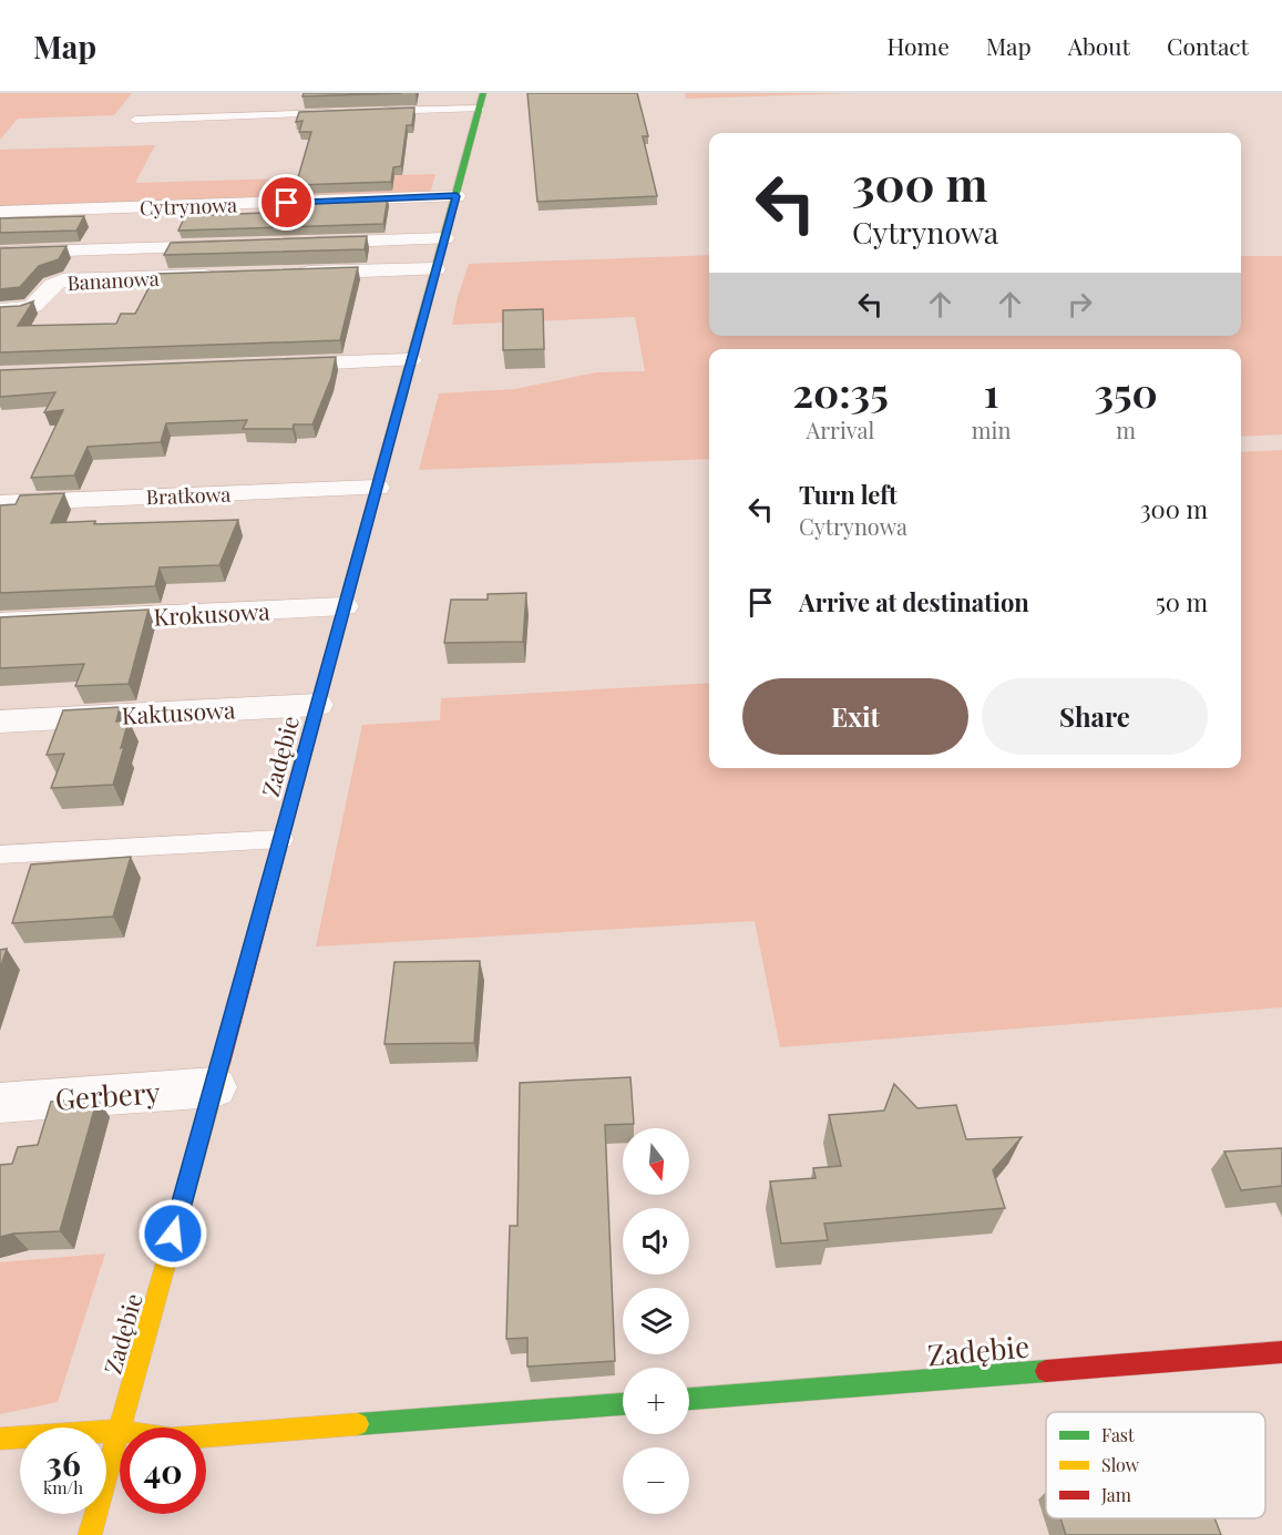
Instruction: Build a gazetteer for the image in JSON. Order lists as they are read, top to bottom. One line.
{"streets":{"street":["Cytrynowa","Bananowa","Bratkowa","Krokusowa","Kaktusowa","Zadębie","Gerbery"]},"crossings":[["Cytrynowa","Zadębie"],["Bratkowa","Zadębie"],["Krokusowa","Zadębie"],["Kaktusowa","Zadębie"],["Zadębie","Gerbery"]],"legend":["Fast","Slow","Jam"],"north":"bottom","page":{"header":"Map","nav":["Home","Map","About","Contact"],"turn":["300 m","Cytrynowa"],"eta":["20:35","Arrival","1","min","350","m"],"list":[{"name":"Turn left","note":"Cytrynowa","value":"300 m"},{"name":"Arrive at destination","value":"50 m"}],"buttons":["Exit","Share"],"map_buttons":["+","−"],"speed":"36 km/h","limit":"40"}}
